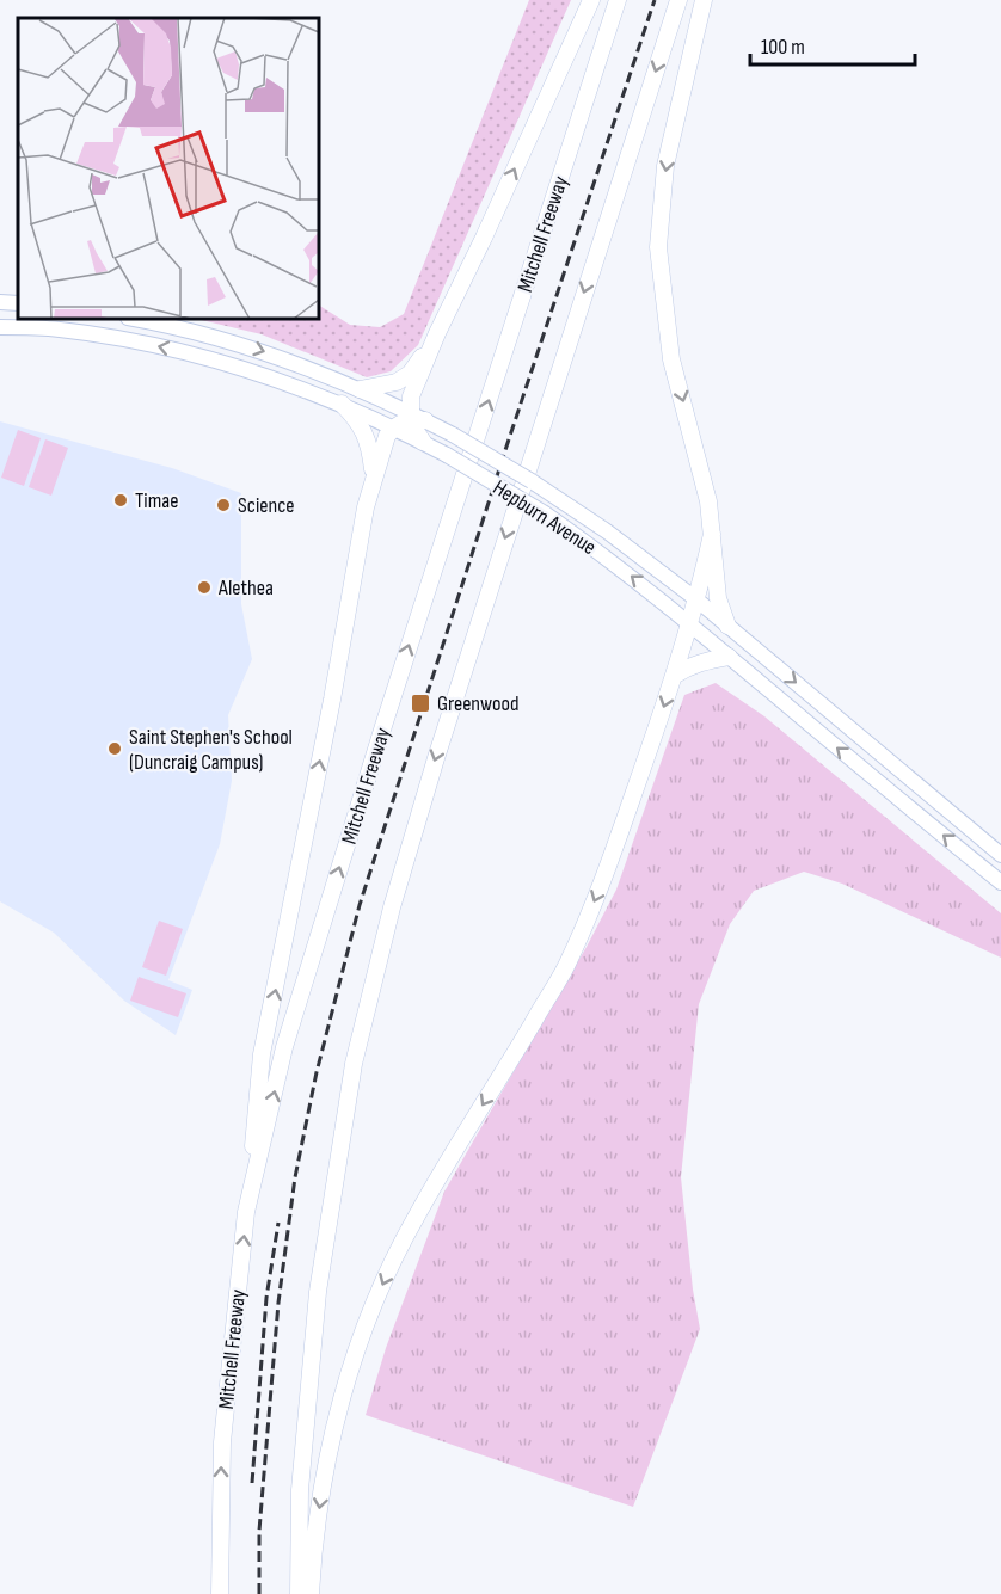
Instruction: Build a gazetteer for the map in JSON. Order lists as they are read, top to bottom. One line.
{"streets":{"highway":["Mitchell Freeway"],"main road":["Hepburn Avenue"]},"places":{"other":["Timae","Science","Alethea","Saint Stephen's School (Duncraig Campus)"],"transit":["Greenwood"]},"scale_bar":"100 m"}
